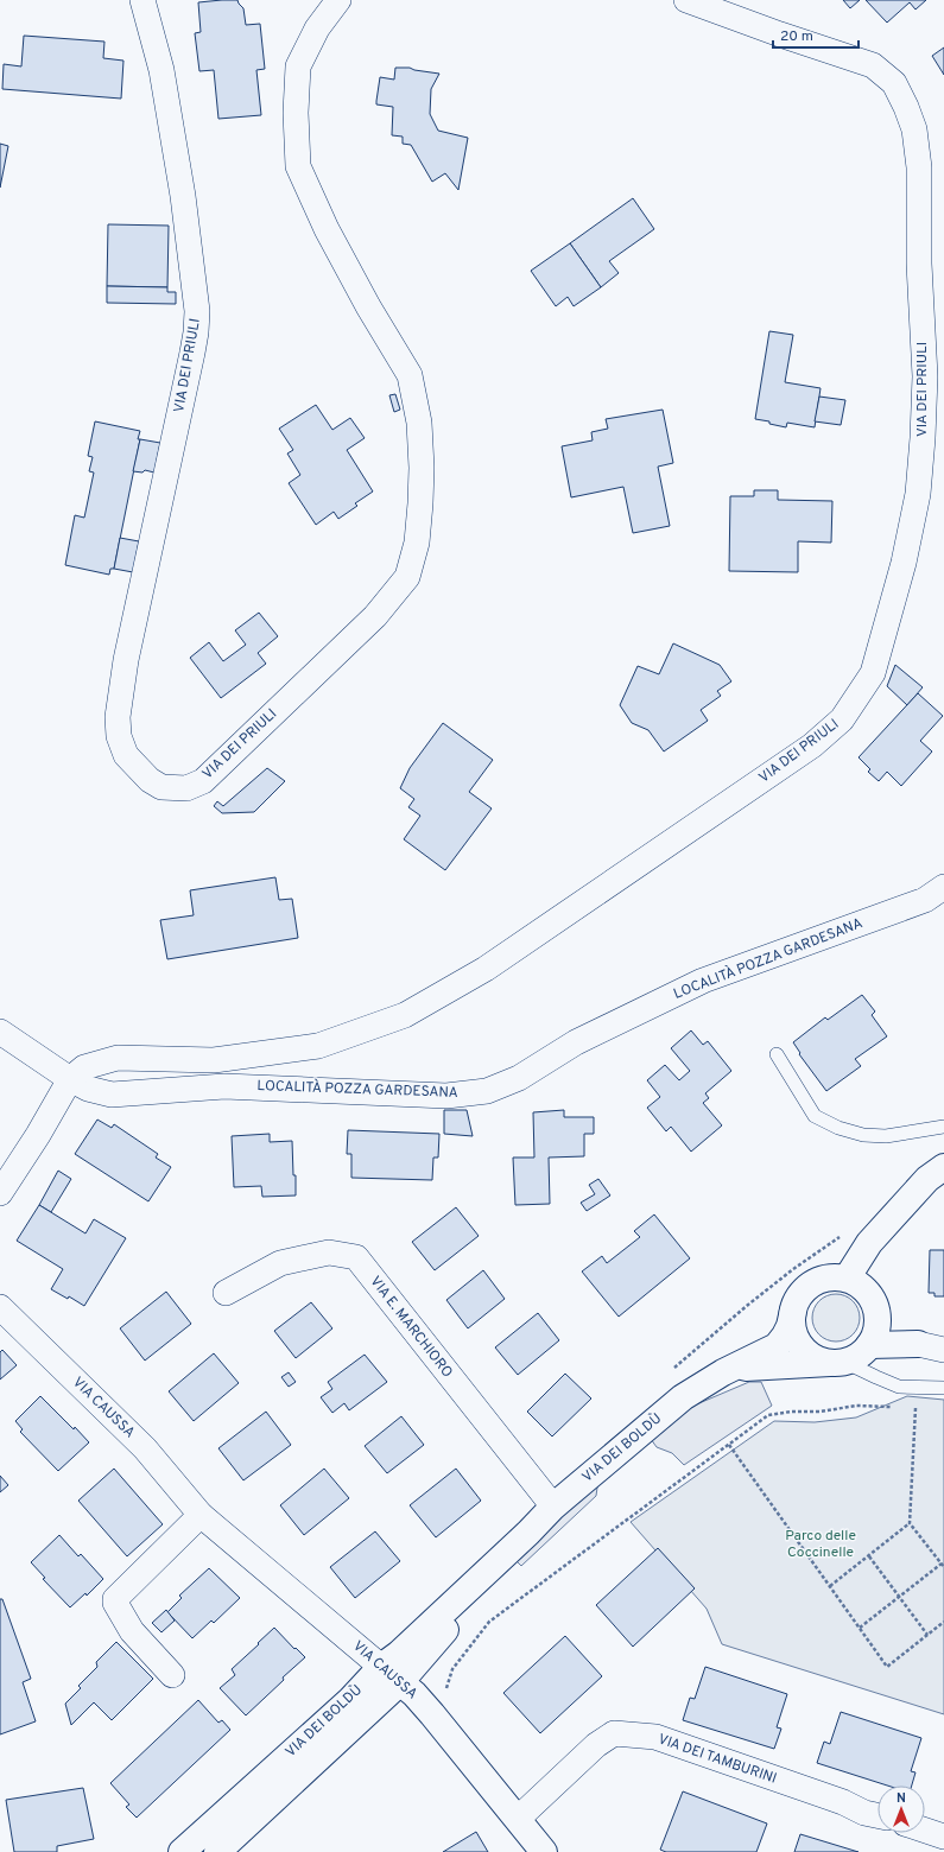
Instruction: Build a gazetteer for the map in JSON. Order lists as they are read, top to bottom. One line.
{"streets":{"street":["VIA DEI PRIULI","LOCALITÀ POZZA GARDESANA","VIA E. MARCHIORO","VIA CAUSSA","VIA DEI BOLDÙ","VIA DEI TAMBURINI"]},"crossings":[["VIA DEI PRIULI","LOCALITÀ POZZA GARDESANA"],["VIA E. MARCHIORO","VIA DEI BOLDÙ"],["VIA CAUSSA","VIA DEI BOLDÙ"],["VIA CAUSSA","VIA DEI TAMBURINI"]],"parks":["Parco delle Coccinelle"],"scale_bar":"20 m","north":"top"}
